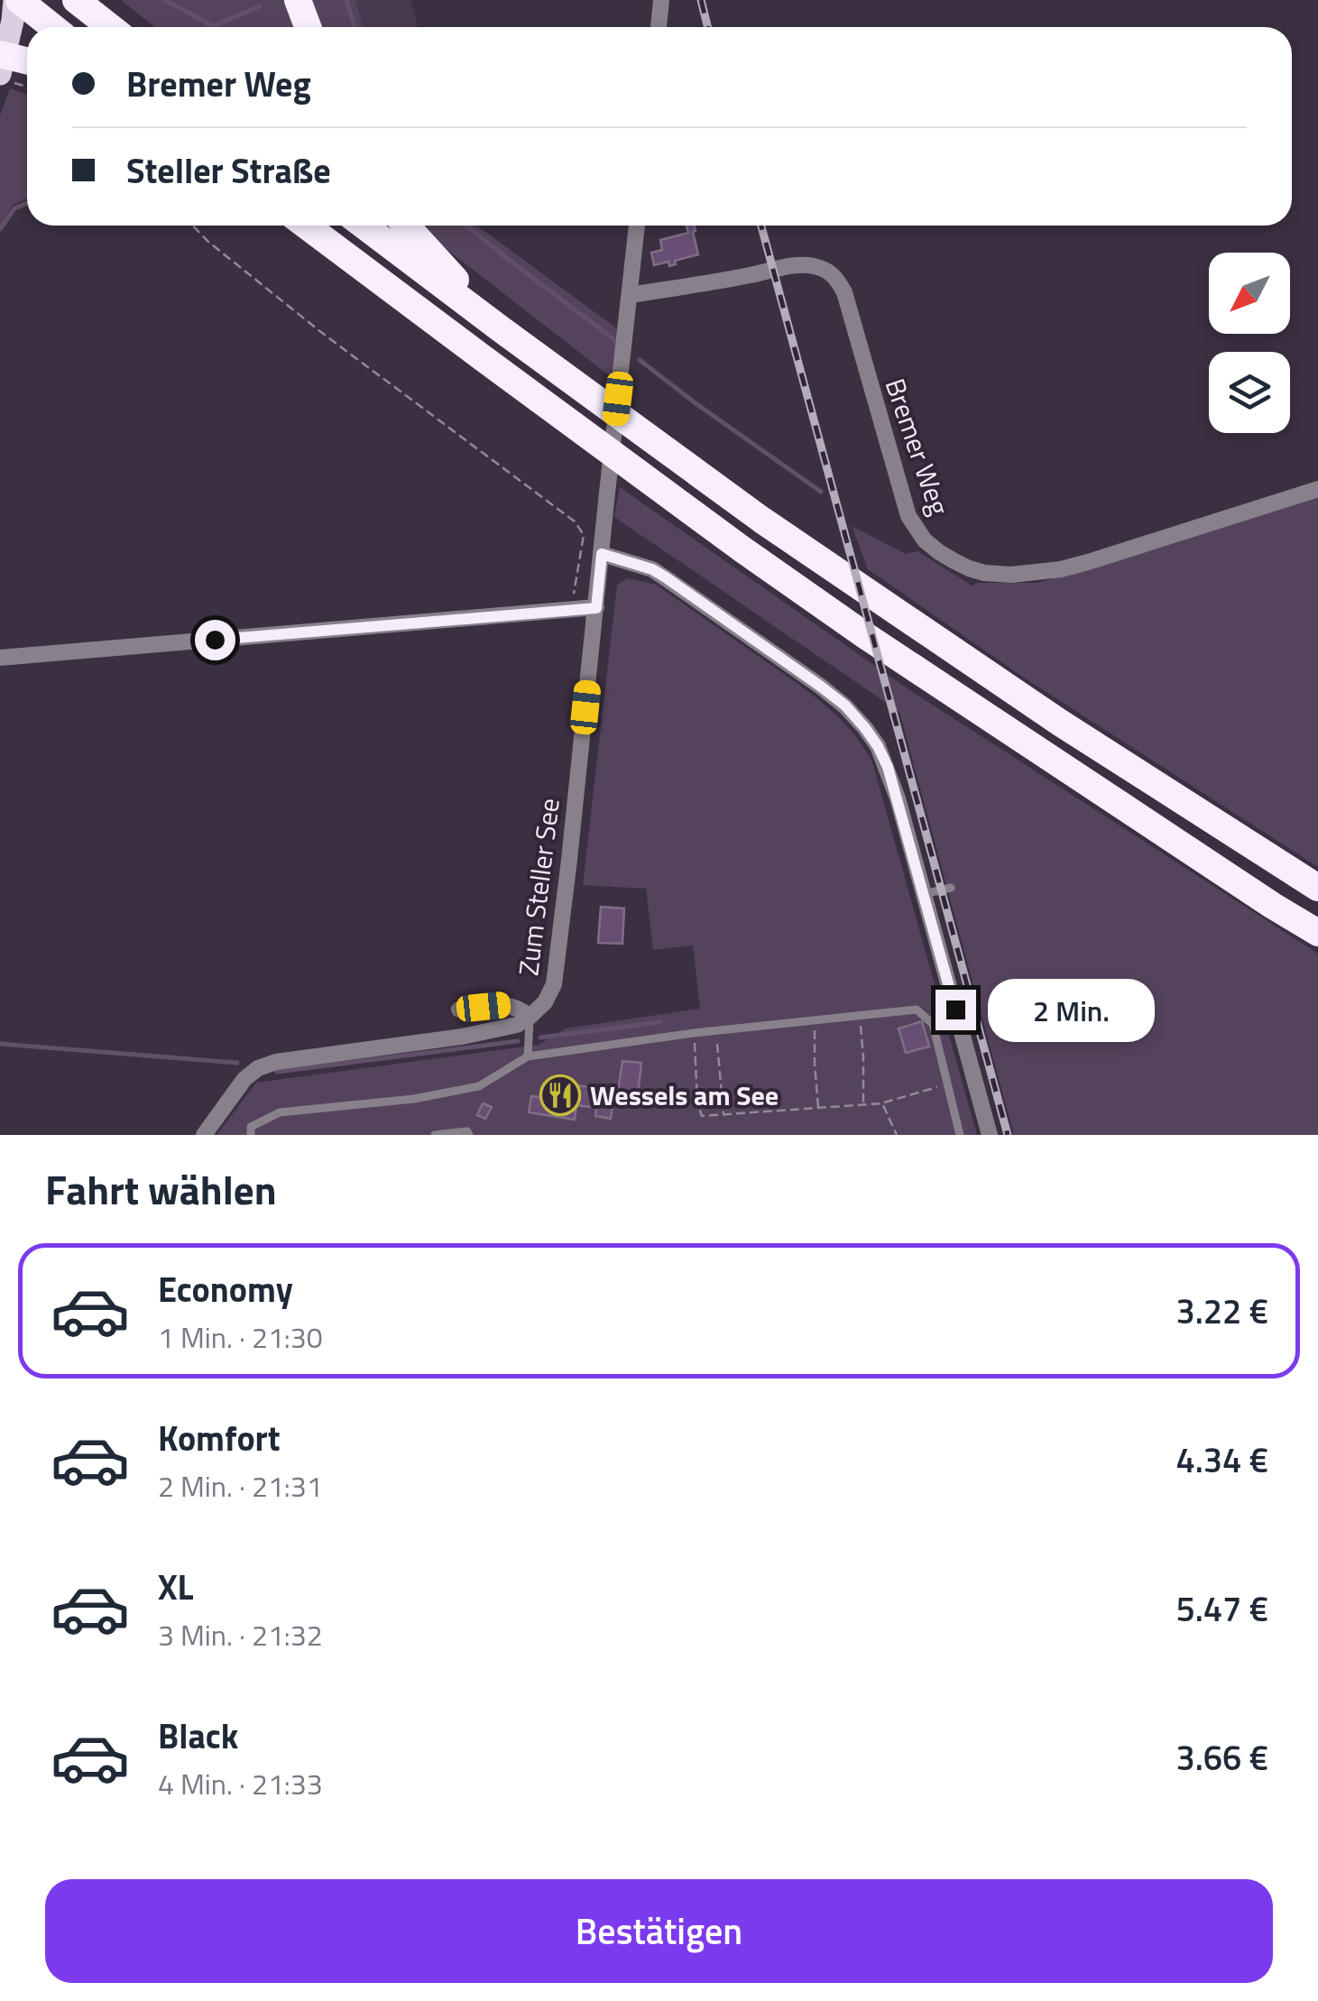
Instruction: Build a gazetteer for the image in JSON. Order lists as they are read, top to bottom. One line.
{"streets":{"street":["Bremer Weg","Zum Steller See"]},"places":{"restaurant":["Wessels am See"]},"north":"bottom left","page":{"banner":["Bremer Weg","Steller Straße"],"bubble":"2 Min.","heading":"Fahrt wählen","list":[{"name":"Economy","note":"1 Min. · 21:30","value":"3.22 €"},{"name":"Komfort","note":"2 Min. · 21:31","value":"4.34 €"},{"name":"XL","note":"3 Min. · 21:32","value":"5.47 €"},{"name":"Black","note":"4 Min. · 21:33","value":"3.66 €"}],"buttons":"Bestätigen"}}
